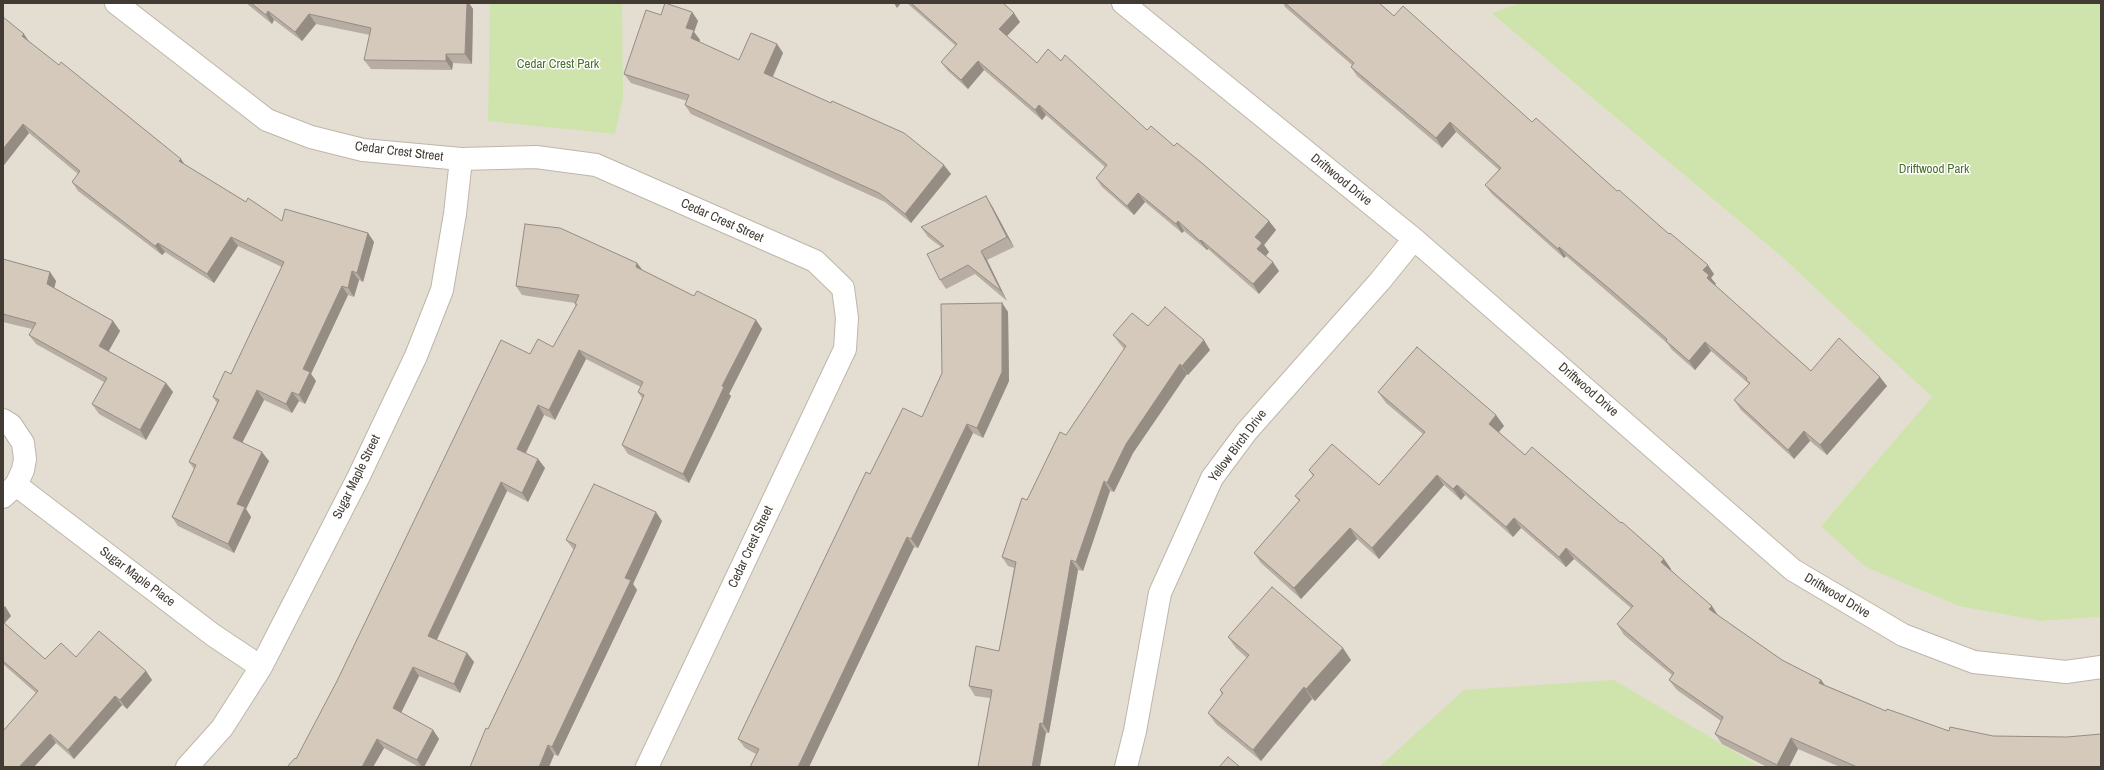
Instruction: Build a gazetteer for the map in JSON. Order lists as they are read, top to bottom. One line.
{"streets":{"street":["Cedar Crest Street","Driftwood Drive","Yellow Birch Drive","Sugar Maple Street","Sugar Maple Place"]},"crossings":[["Cedar Crest Street","Sugar Maple Street"],["Driftwood Drive","Yellow Birch Drive"],["Sugar Maple Street","Sugar Maple Place"]],"parks":["Cedar Crest Park","Driftwood Park"]}
